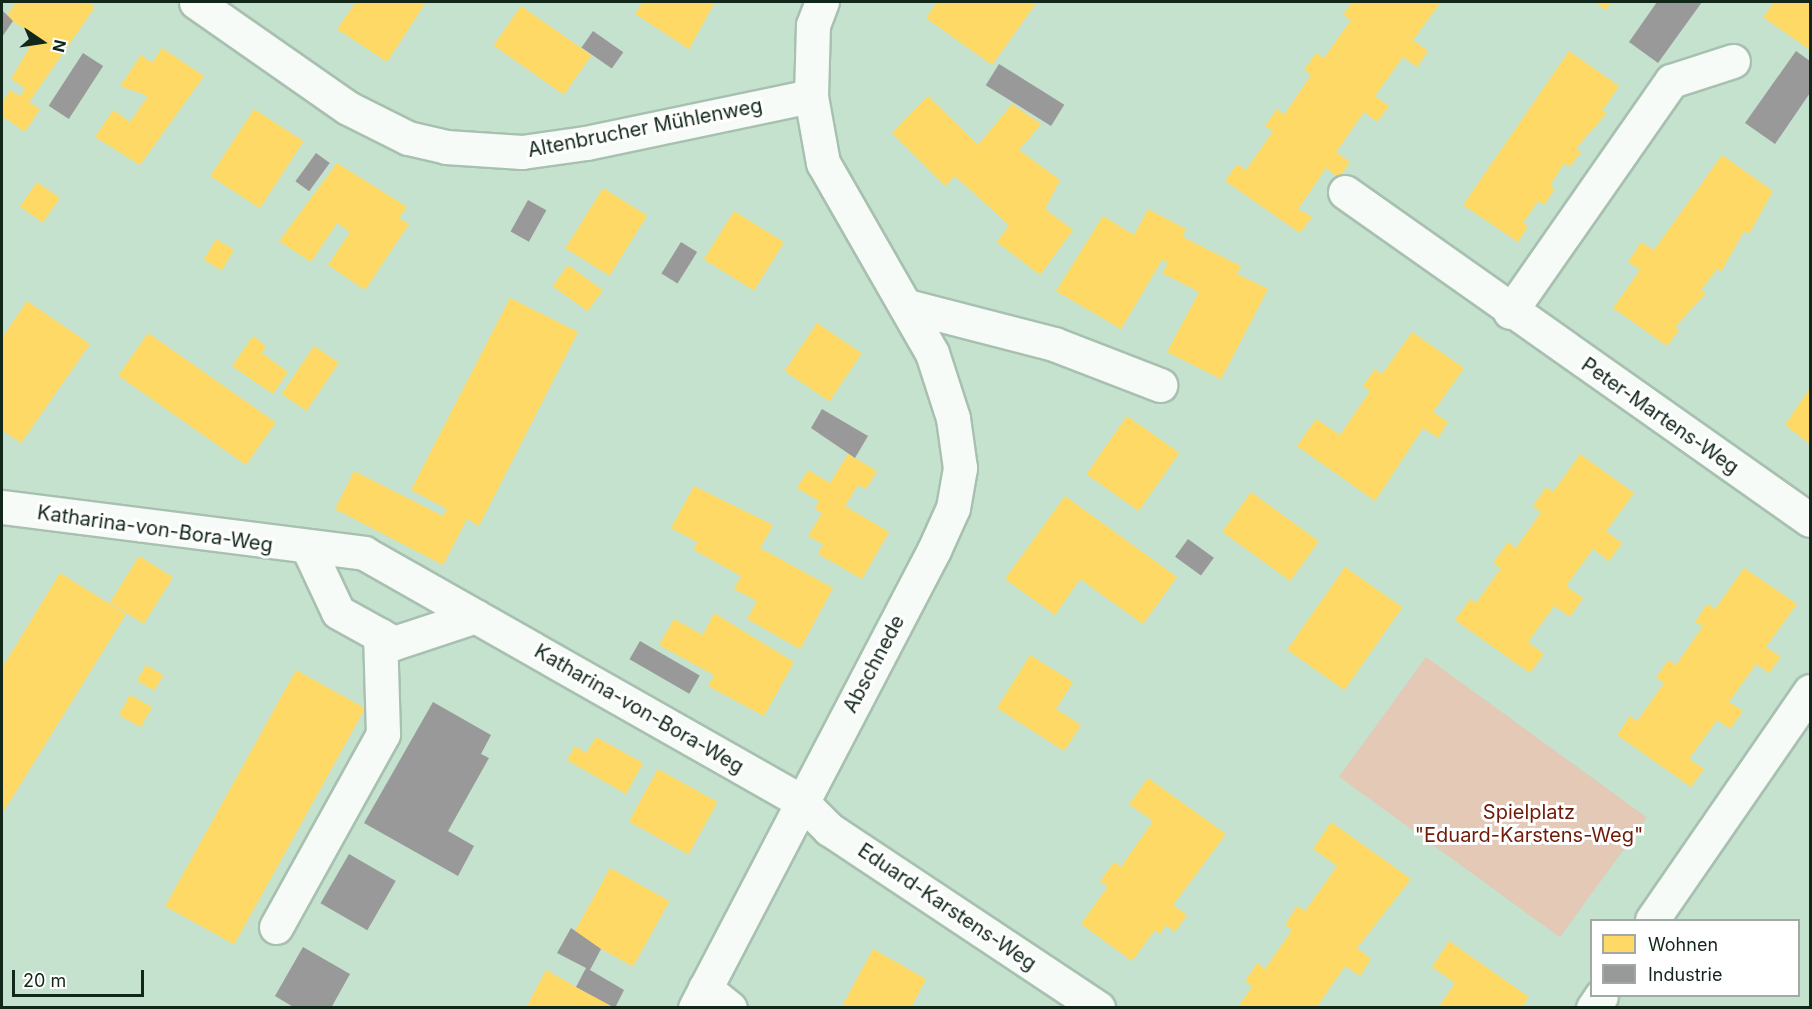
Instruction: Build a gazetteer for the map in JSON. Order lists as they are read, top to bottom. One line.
{"streets":{"street":["Altenbrucher Mühlenweg","Peter-Martens-Weg","Katharina-von-Bora-Weg","Abschnede","Eduard-Karstens-Weg"]},"crossings":[["Altenbrucher Mühlenweg","Abschnede"],["Katharina-von-Bora-Weg","Abschnede"],["Katharina-von-Bora-Weg","Eduard-Karstens-Weg"],["Abschnede","Eduard-Karstens-Weg"]],"parks":["Spielplatz \"Eduard-Karstens-Weg\""],"legend":["Wohnen","Industrie"],"scale_bar":"20 m","north":"right"}
